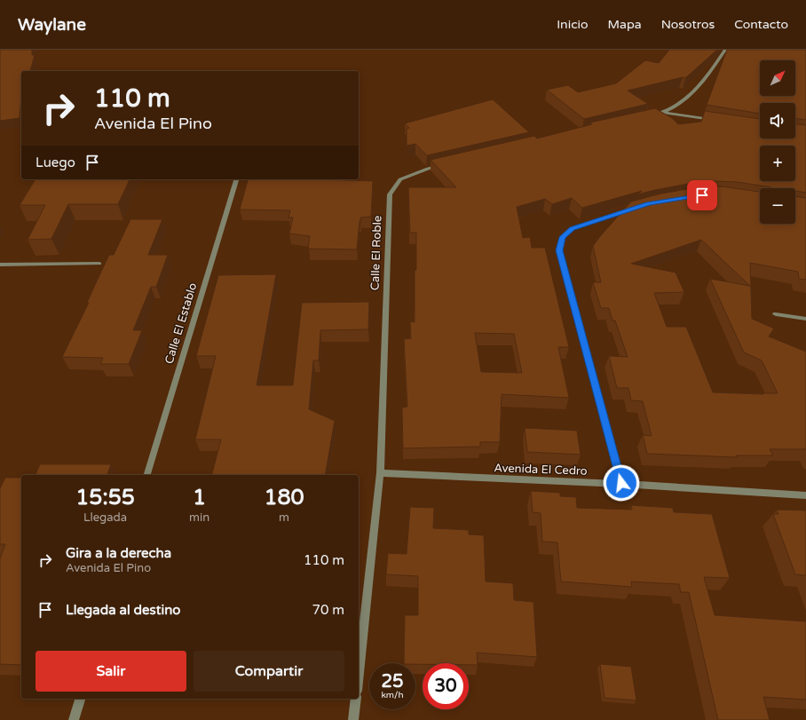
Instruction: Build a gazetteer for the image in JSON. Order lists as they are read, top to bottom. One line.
{"streets":{"street":["Calle El Roble","Calle El Establo","Avenida El Cedro"]},"crossings":[["Calle El Roble","Avenida El Cedro"]],"north":"top right","page":{"header":"Waylane","nav":["Inicio","Mapa","Nosotros","Contacto"],"map_buttons":["+","−"],"turn":["110 m","Avenida El Pino"],"then":"Luego","eta":["15:55","Llegada","1","min","180","m"],"list":[{"name":"Gira a la derecha","note":"Avenida El Pino","value":"110 m"},{"name":"Llegada al destino","value":"70 m"}],"buttons":["Salir","Compartir"],"speed":"25 km/h","limit":"30"}}
